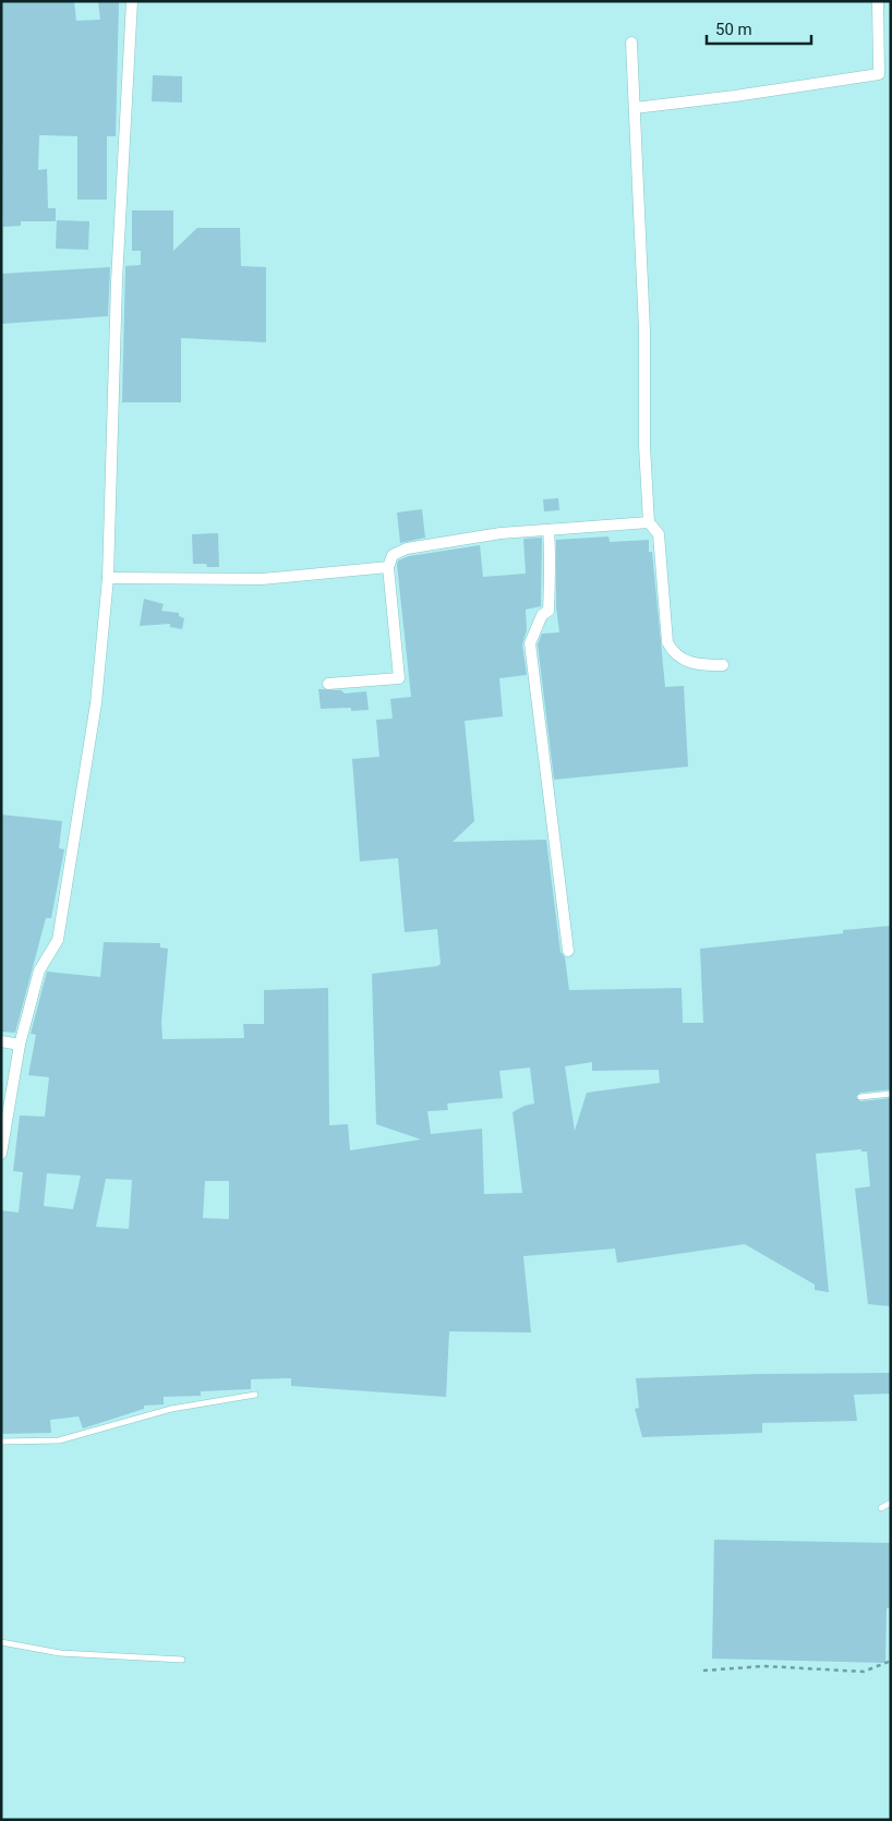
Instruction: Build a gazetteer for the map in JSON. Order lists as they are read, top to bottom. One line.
{"scale_bar":"50 m"}
